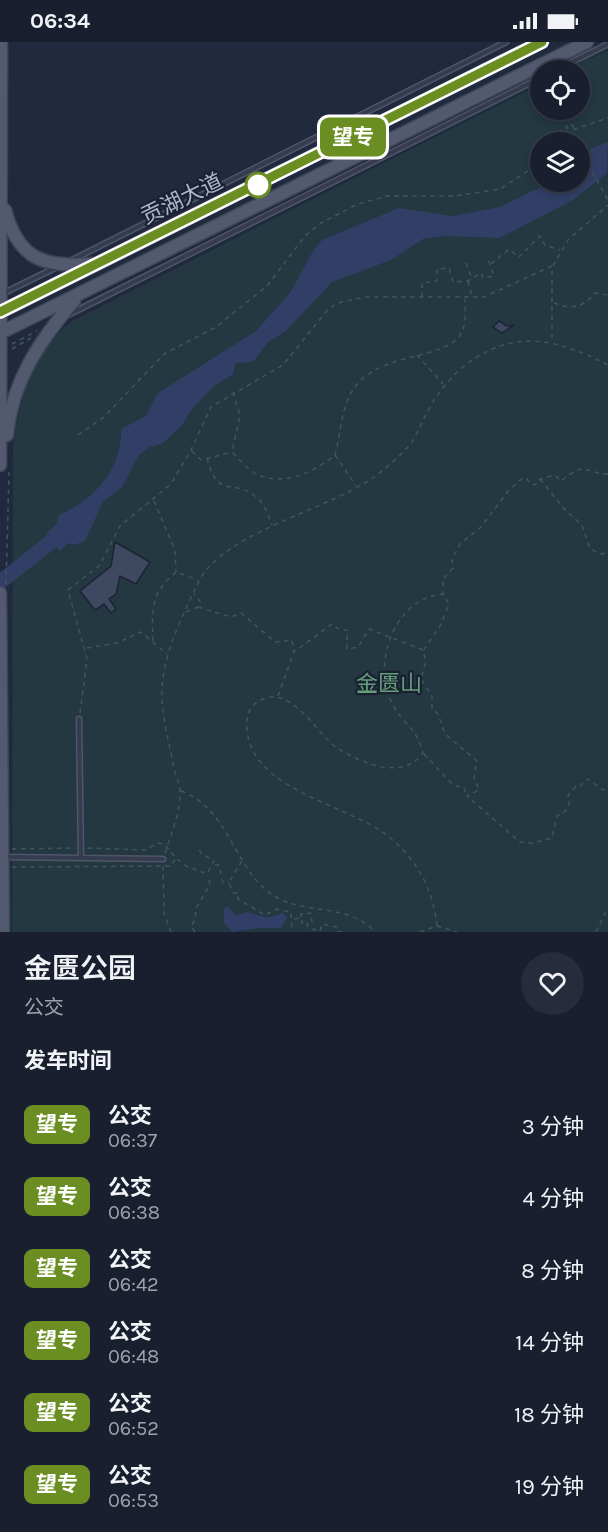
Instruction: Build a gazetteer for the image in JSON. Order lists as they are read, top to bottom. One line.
{"streets":{"main road":["贡湖大道"]},"parks":["金匮山"],"lines":["bus line 望专"],"page":{"status":"06:34","on_map":"望专","heading":[["金匮公园","公交"],"发车时间"],"list":[{"mark":"望专","name":"公交","note":"06:37","value":"3 分钟"},{"mark":"望专","name":"公交","note":"06:38","value":"4 分钟"},{"mark":"望专","name":"公交","note":"06:42","value":"8 分钟"},{"mark":"望专","name":"公交","note":"06:48","value":"14 分钟"},{"mark":"望专","name":"公交","note":"06:52","value":"18 分钟"},{"mark":"望专","name":"公交","note":"06:53","value":"19 分钟"}]}}
